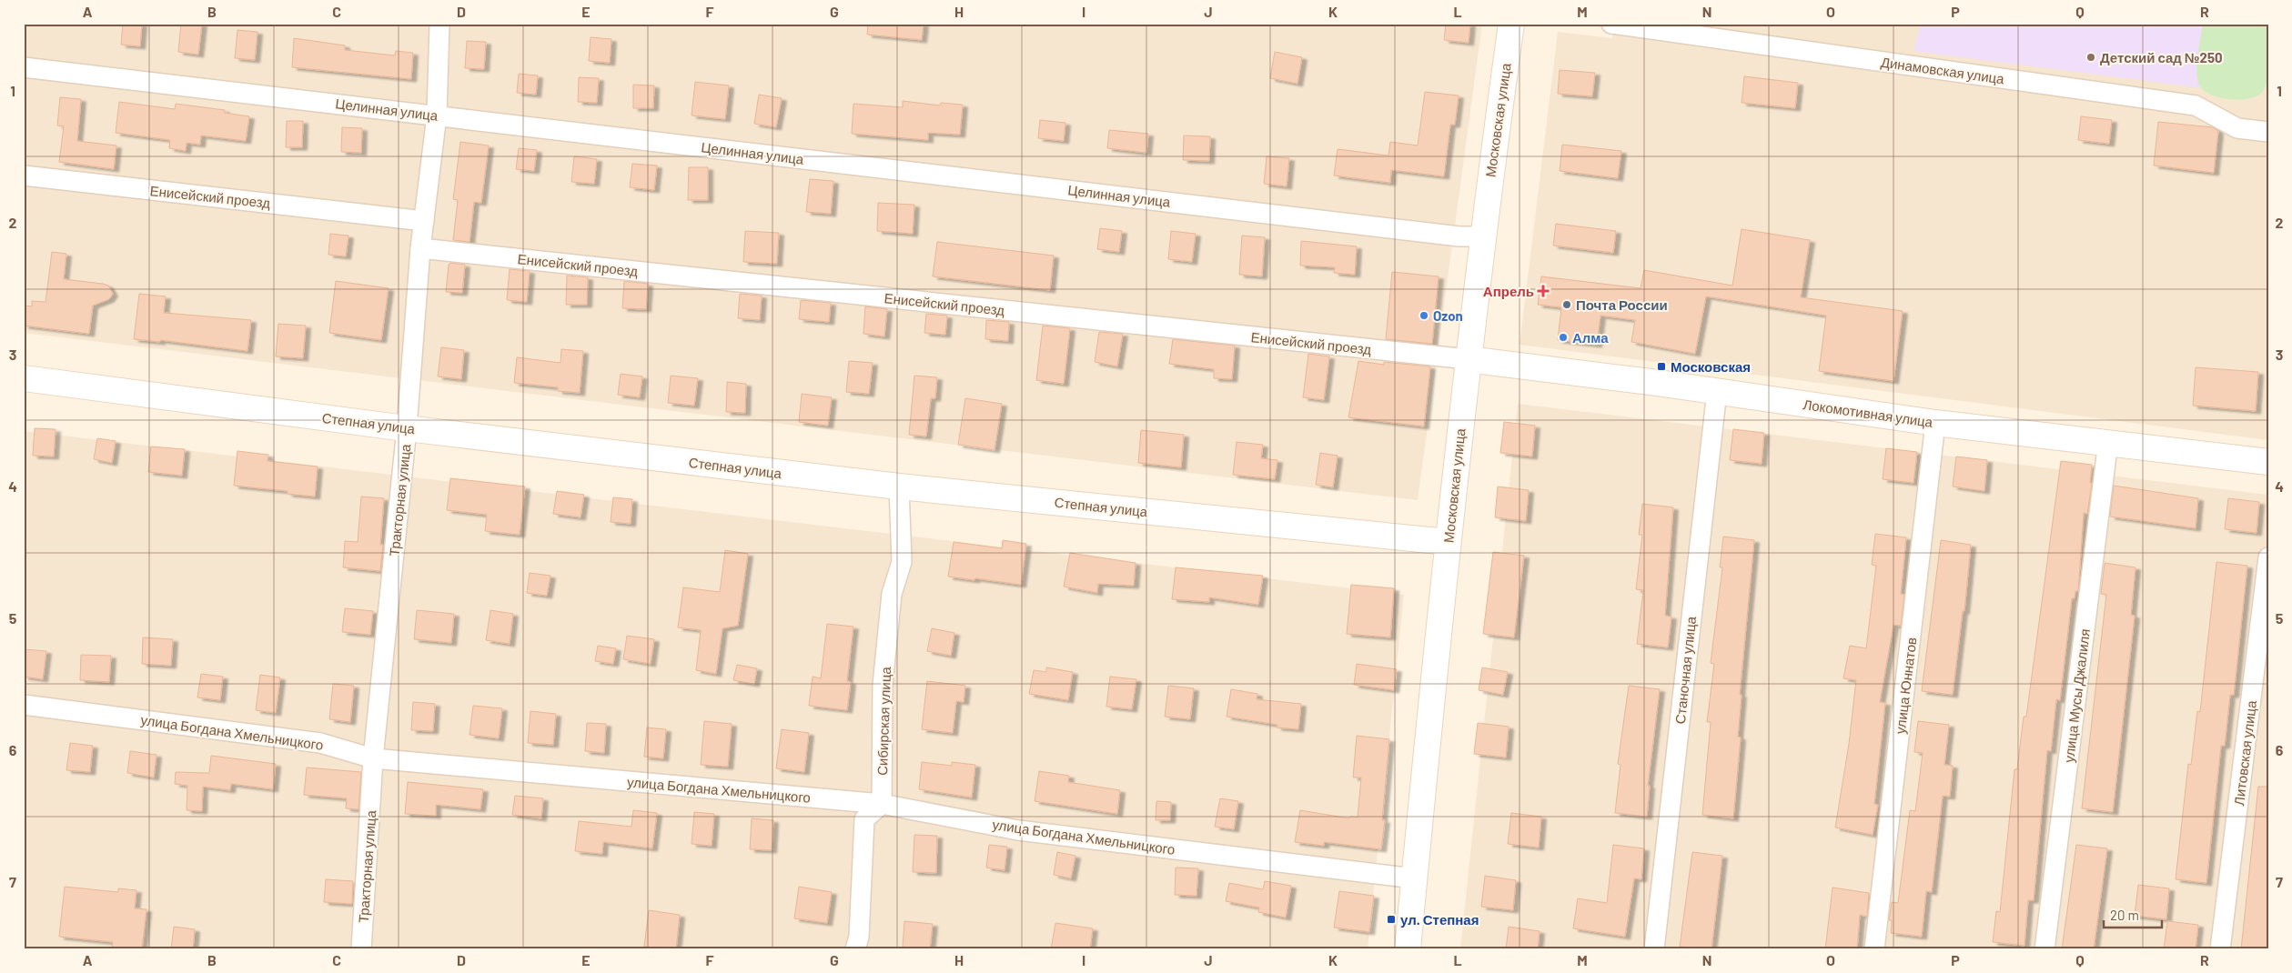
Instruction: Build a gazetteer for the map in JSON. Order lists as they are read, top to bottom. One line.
{"streets":{"street":["Динамовская улица","Целинная улица","Московская улица","Енисейский проезд","Локомотивная улица","Степная улица","Тракторная улица","Станочная улица","улица Юннатов","улица Мусы Джалиля","Сибирская улица","улица Богдана Хмельницкого","Литовская улица"]},"crossings":[["Целинная улица","Московская улица"],["Целинная улица","Тракторная улица"],["Московская улица","Енисейский проезд"],["Московская улица","Локомотивная улица"],["Московская улица","Степная улица"],["Московская улица","улица Богдана Хмельницкого"],["Енисейский проезд","Локомотивная улица"],["Енисейский проезд","Тракторная улица"],["Локомотивная улица","Станочная улица"],["Локомотивная улица","улица Юннатов"],["Локомотивная улица","улица Мусы Джалиля"],["Степная улица","Тракторная улица"],["Степная улица","Сибирская улица"],["Тракторная улица","улица Богдана Хмельницкого"],["Сибирская улица","улица Богдана Хмельницкого"]],"places":{"other":["Детский сад №250","Почта России","Ozon","Алма"],"health":["Апрель"],"transit":["Московская","ул. Степная"]},"scale_bar":"20 m","grid":{"columns":["A","B","C","D","E","F","G","H","I","J","K","L","M","N","O","P","Q","R"],"rows":["1","2","3","4","5","6","7"]}}
